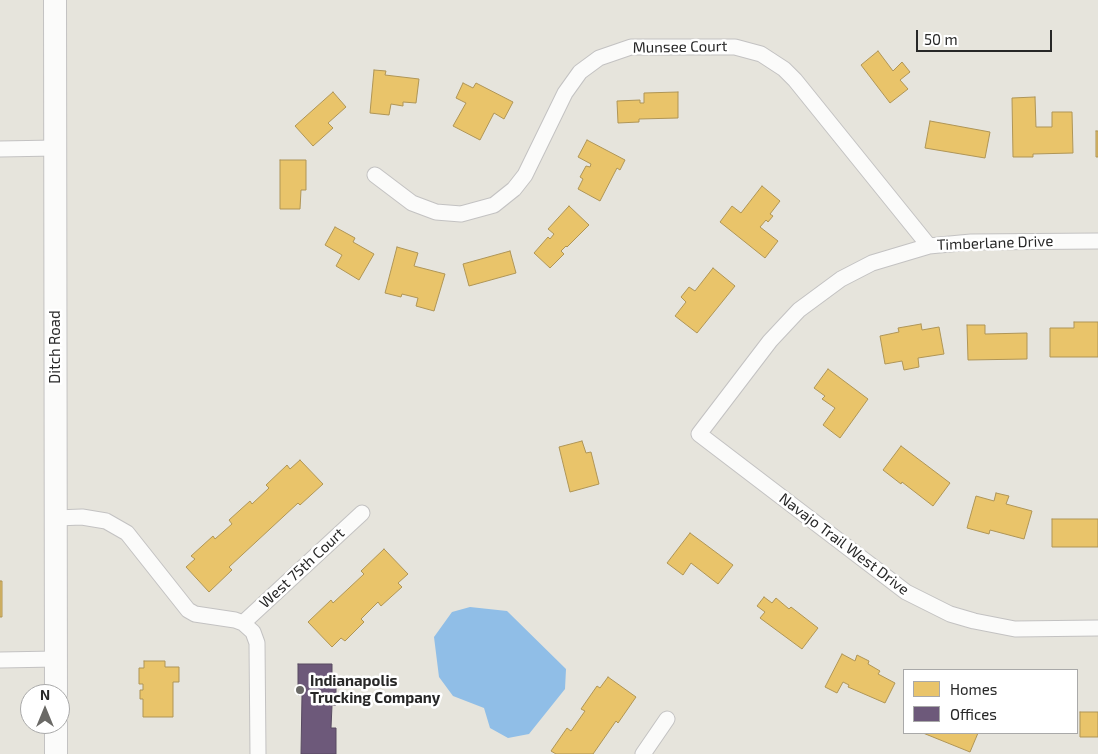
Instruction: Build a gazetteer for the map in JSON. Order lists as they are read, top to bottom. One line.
{"streets":{"main road":["Ditch Road"],"street":["Munsee Court","Timberlane Drive","Navajo Trail West Drive","West 75th Court"]},"crossings":[["Munsee Court","Timberlane Drive"],["Timberlane Drive","Navajo Trail West Drive"]],"places":["Indianapolis Trucking Company"],"legend":["Homes","Offices"],"scale_bar":"50 m","north":"top"}
